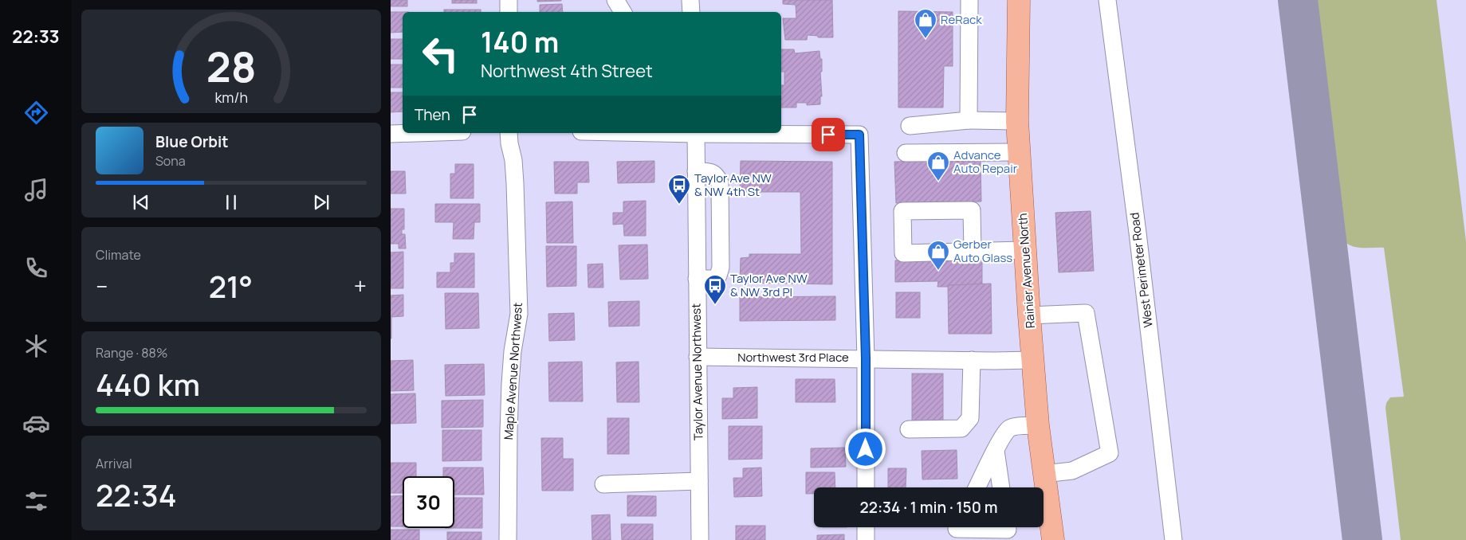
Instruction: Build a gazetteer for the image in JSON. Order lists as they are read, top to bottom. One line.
{"streets":{"main road":["Rainier Avenue North"],"street":["West Perimeter Road","Northwest 3rd Place","Maple Avenue Northwest","Taylor Avenue Northwest"]},"crossings":[["Rainier Avenue North","Northwest 3rd Place"],["Northwest 3rd Place","Taylor Avenue Northwest"]],"places":{"shop":["ReRack","Advance Auto Repair","Gerber Auto Glass"],"bus stop":["Taylor Ave NW & NW 4th St","Taylor Ave NW & NW 3rd Pl"]},"page":{"tabs":"22:33","turn":["140 m","Northwest 4th Street"],"then":"Then","song":["Blue Orbit","Sona"],"tile":["Climate",["Range · 88%","440 km"],["Arrival","22:34"]],"heat":["−","21°","+"],"limit":"30","trip":"22:34 · 1 min · 150 m","gauge":["28","km/h"]}}
